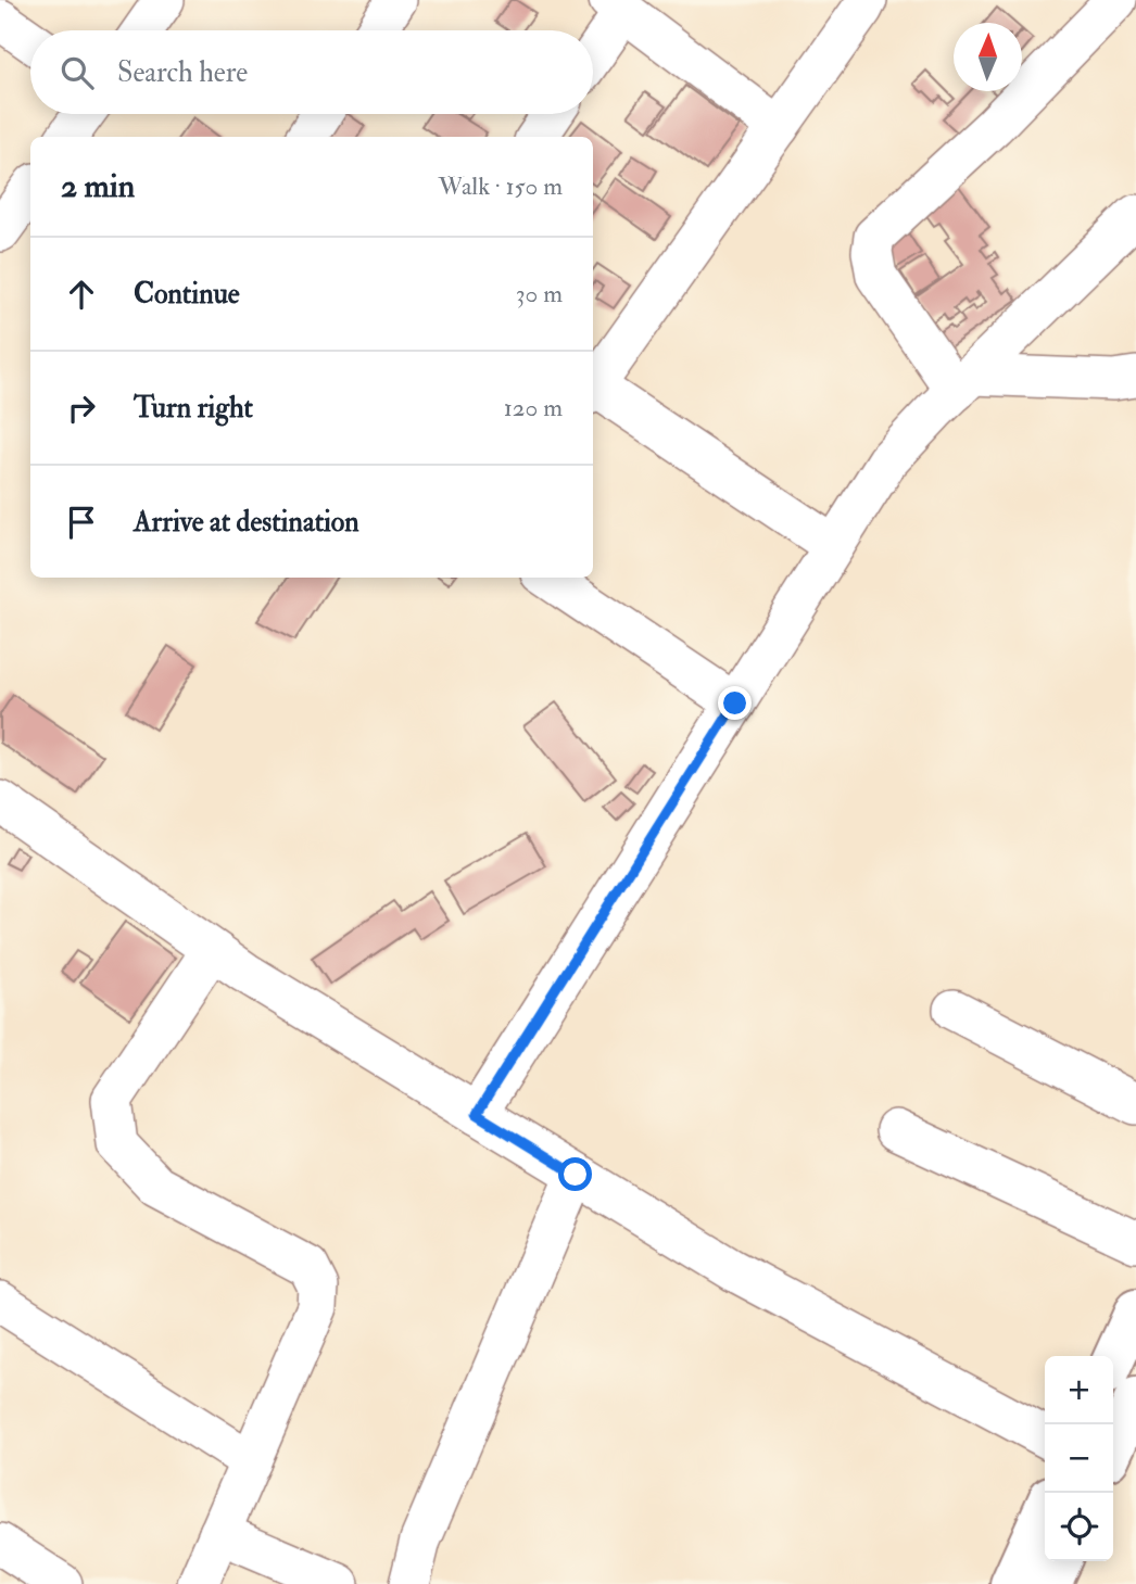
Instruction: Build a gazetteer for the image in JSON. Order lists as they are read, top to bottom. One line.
{"north":"top","page":{"search":"Search here","heading":["2 min","Walk · 150 m"],"list":[["Continue","30 m"],["Turn right","120 m"],"Arrive at destination"],"map_buttons":["+","−"]}}
